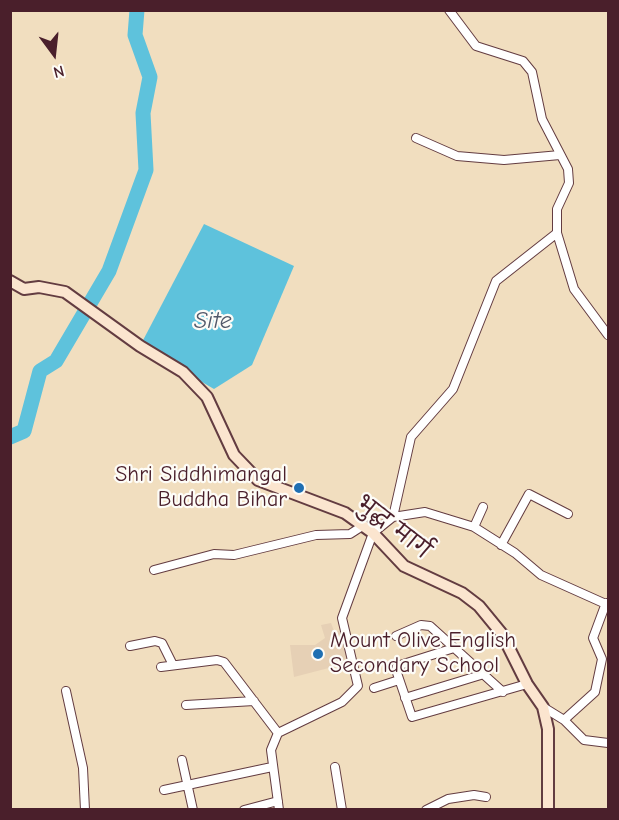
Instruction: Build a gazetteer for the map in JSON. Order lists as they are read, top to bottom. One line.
{"streets":{"street":["भुद्ध मार्ग"]},"water":["Site"],"places":["Shri Siddhimangal Buddha Bihar","Mount Olive English Secondary School"],"north":"bottom"}
